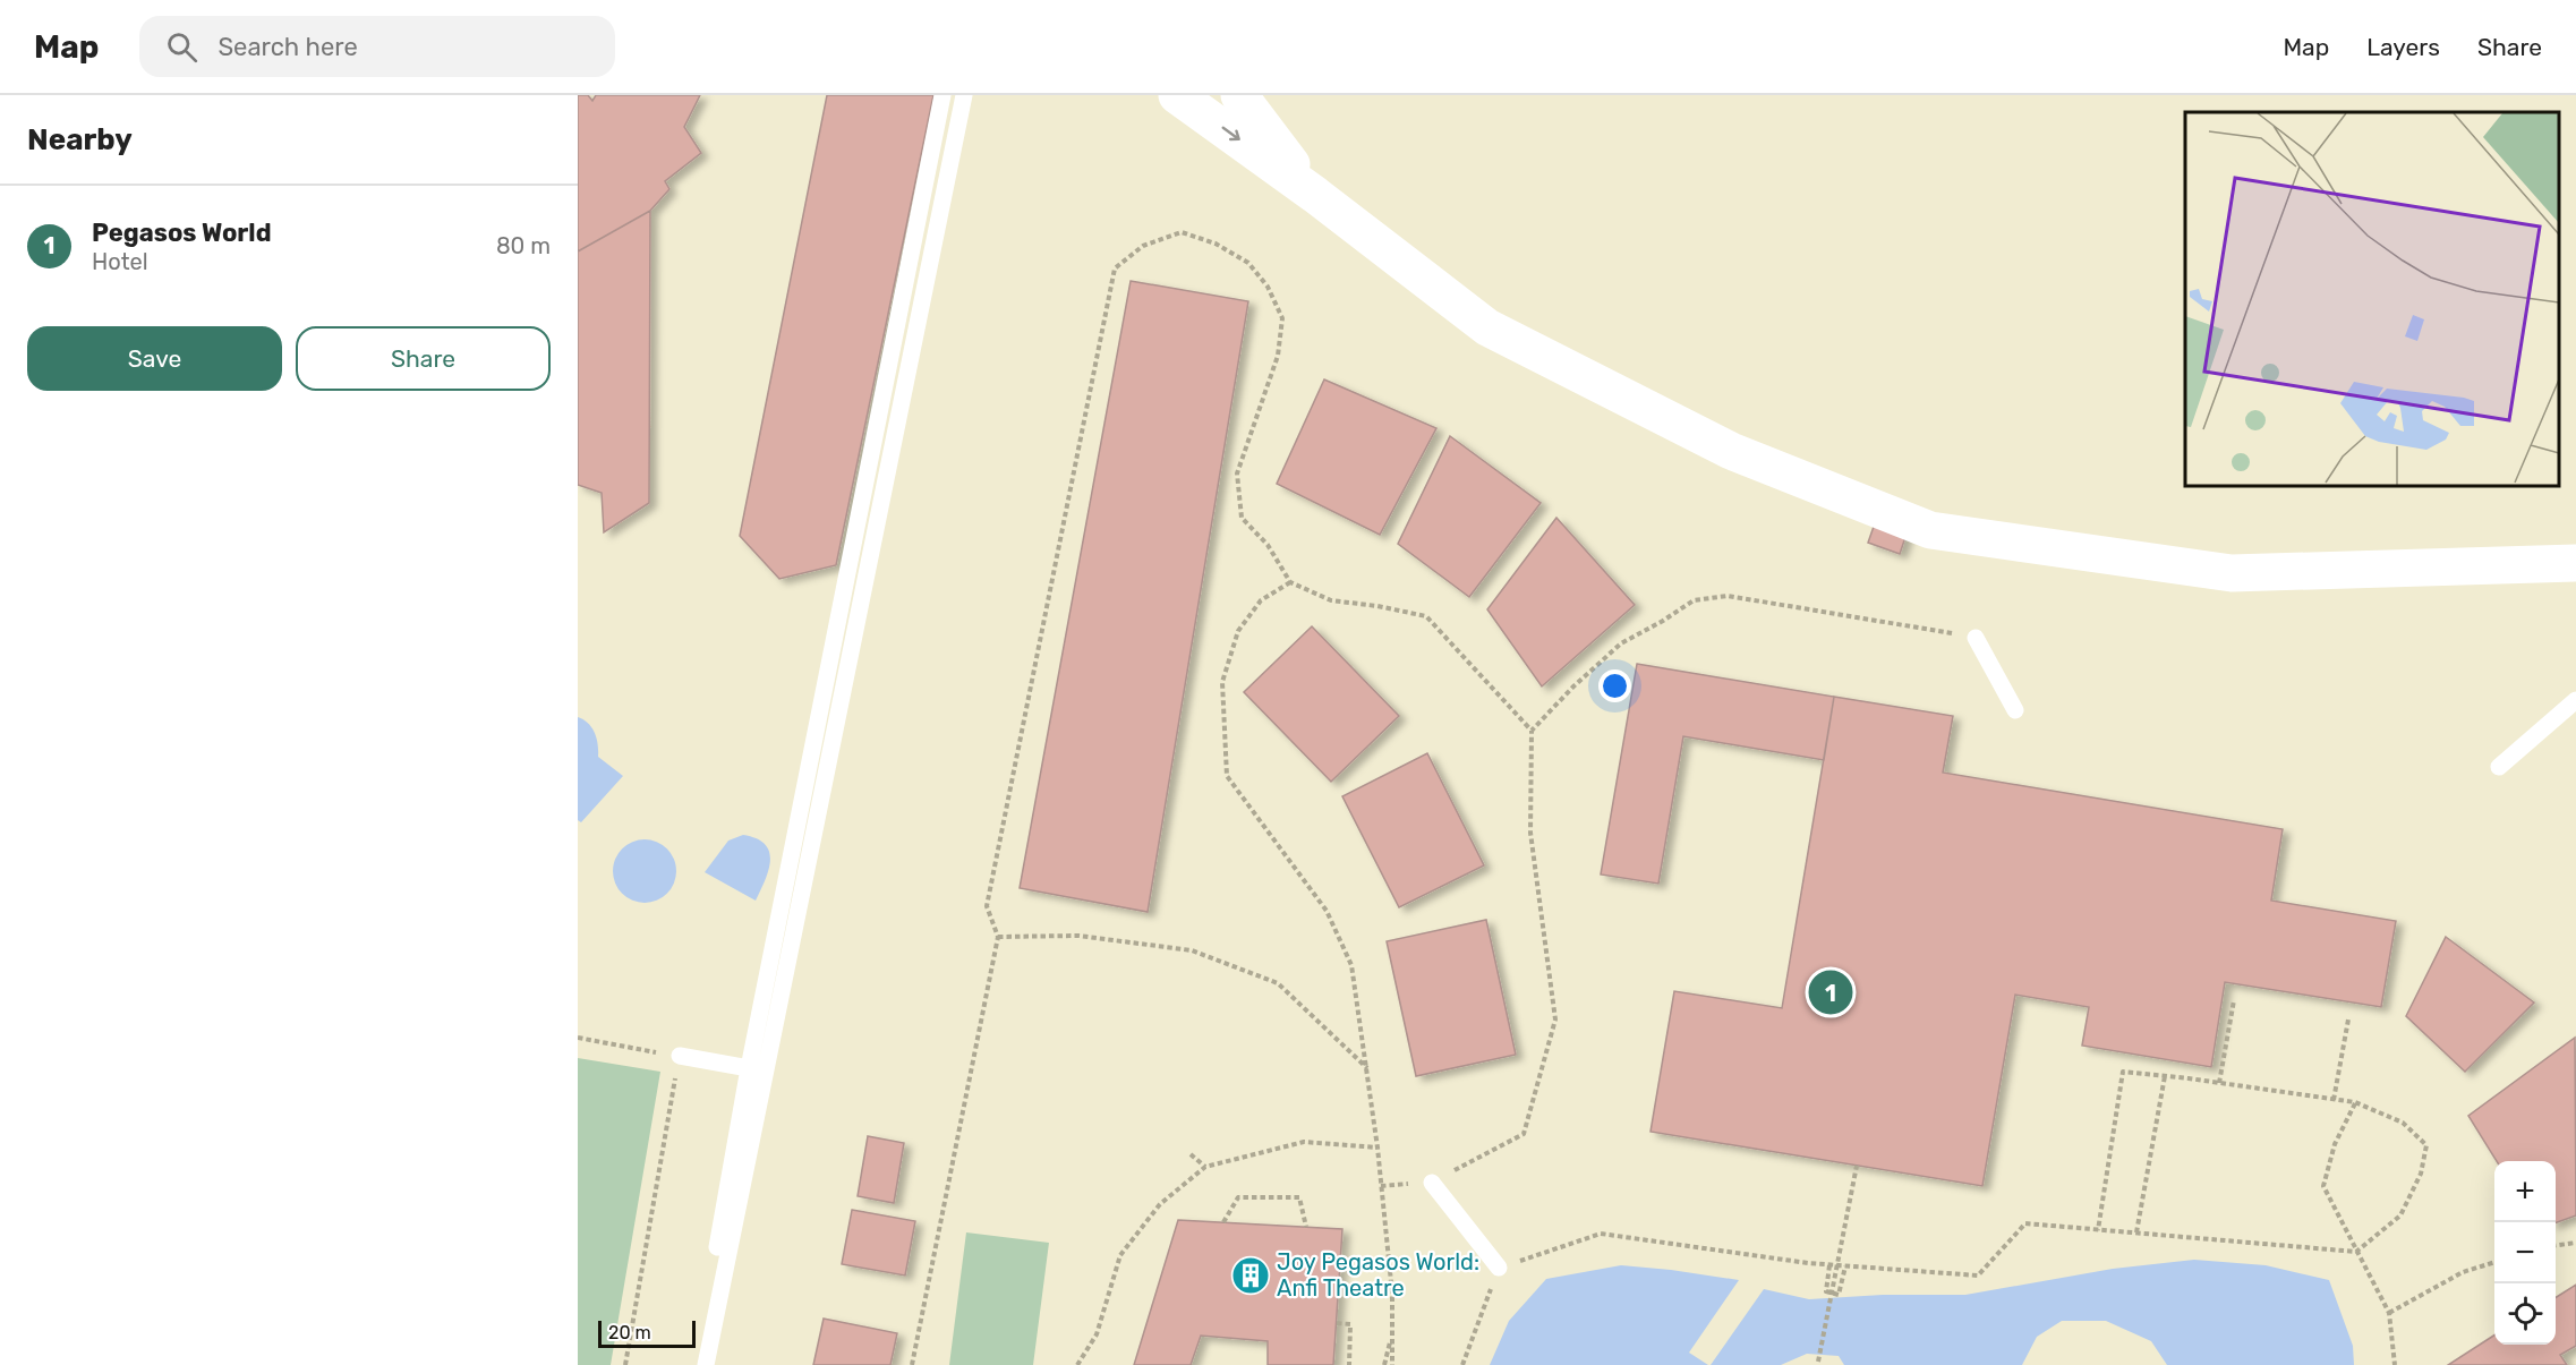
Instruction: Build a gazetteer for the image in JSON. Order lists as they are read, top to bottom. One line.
{"places":{"building":["Joy Pegasos World: Anfi Theatre"]},"scale_bar":"20 m","page":{"header":"Map","search":"Search here","nav":["Map","Layers","Share"],"heading":"Nearby","list":[{"mark":"1","name":"Pegasos World","note":"Hotel","value":"80 m"}],"buttons":["Save","Share"],"pins":"1","map_buttons":["+","−"],"scale":"20 m"}}
